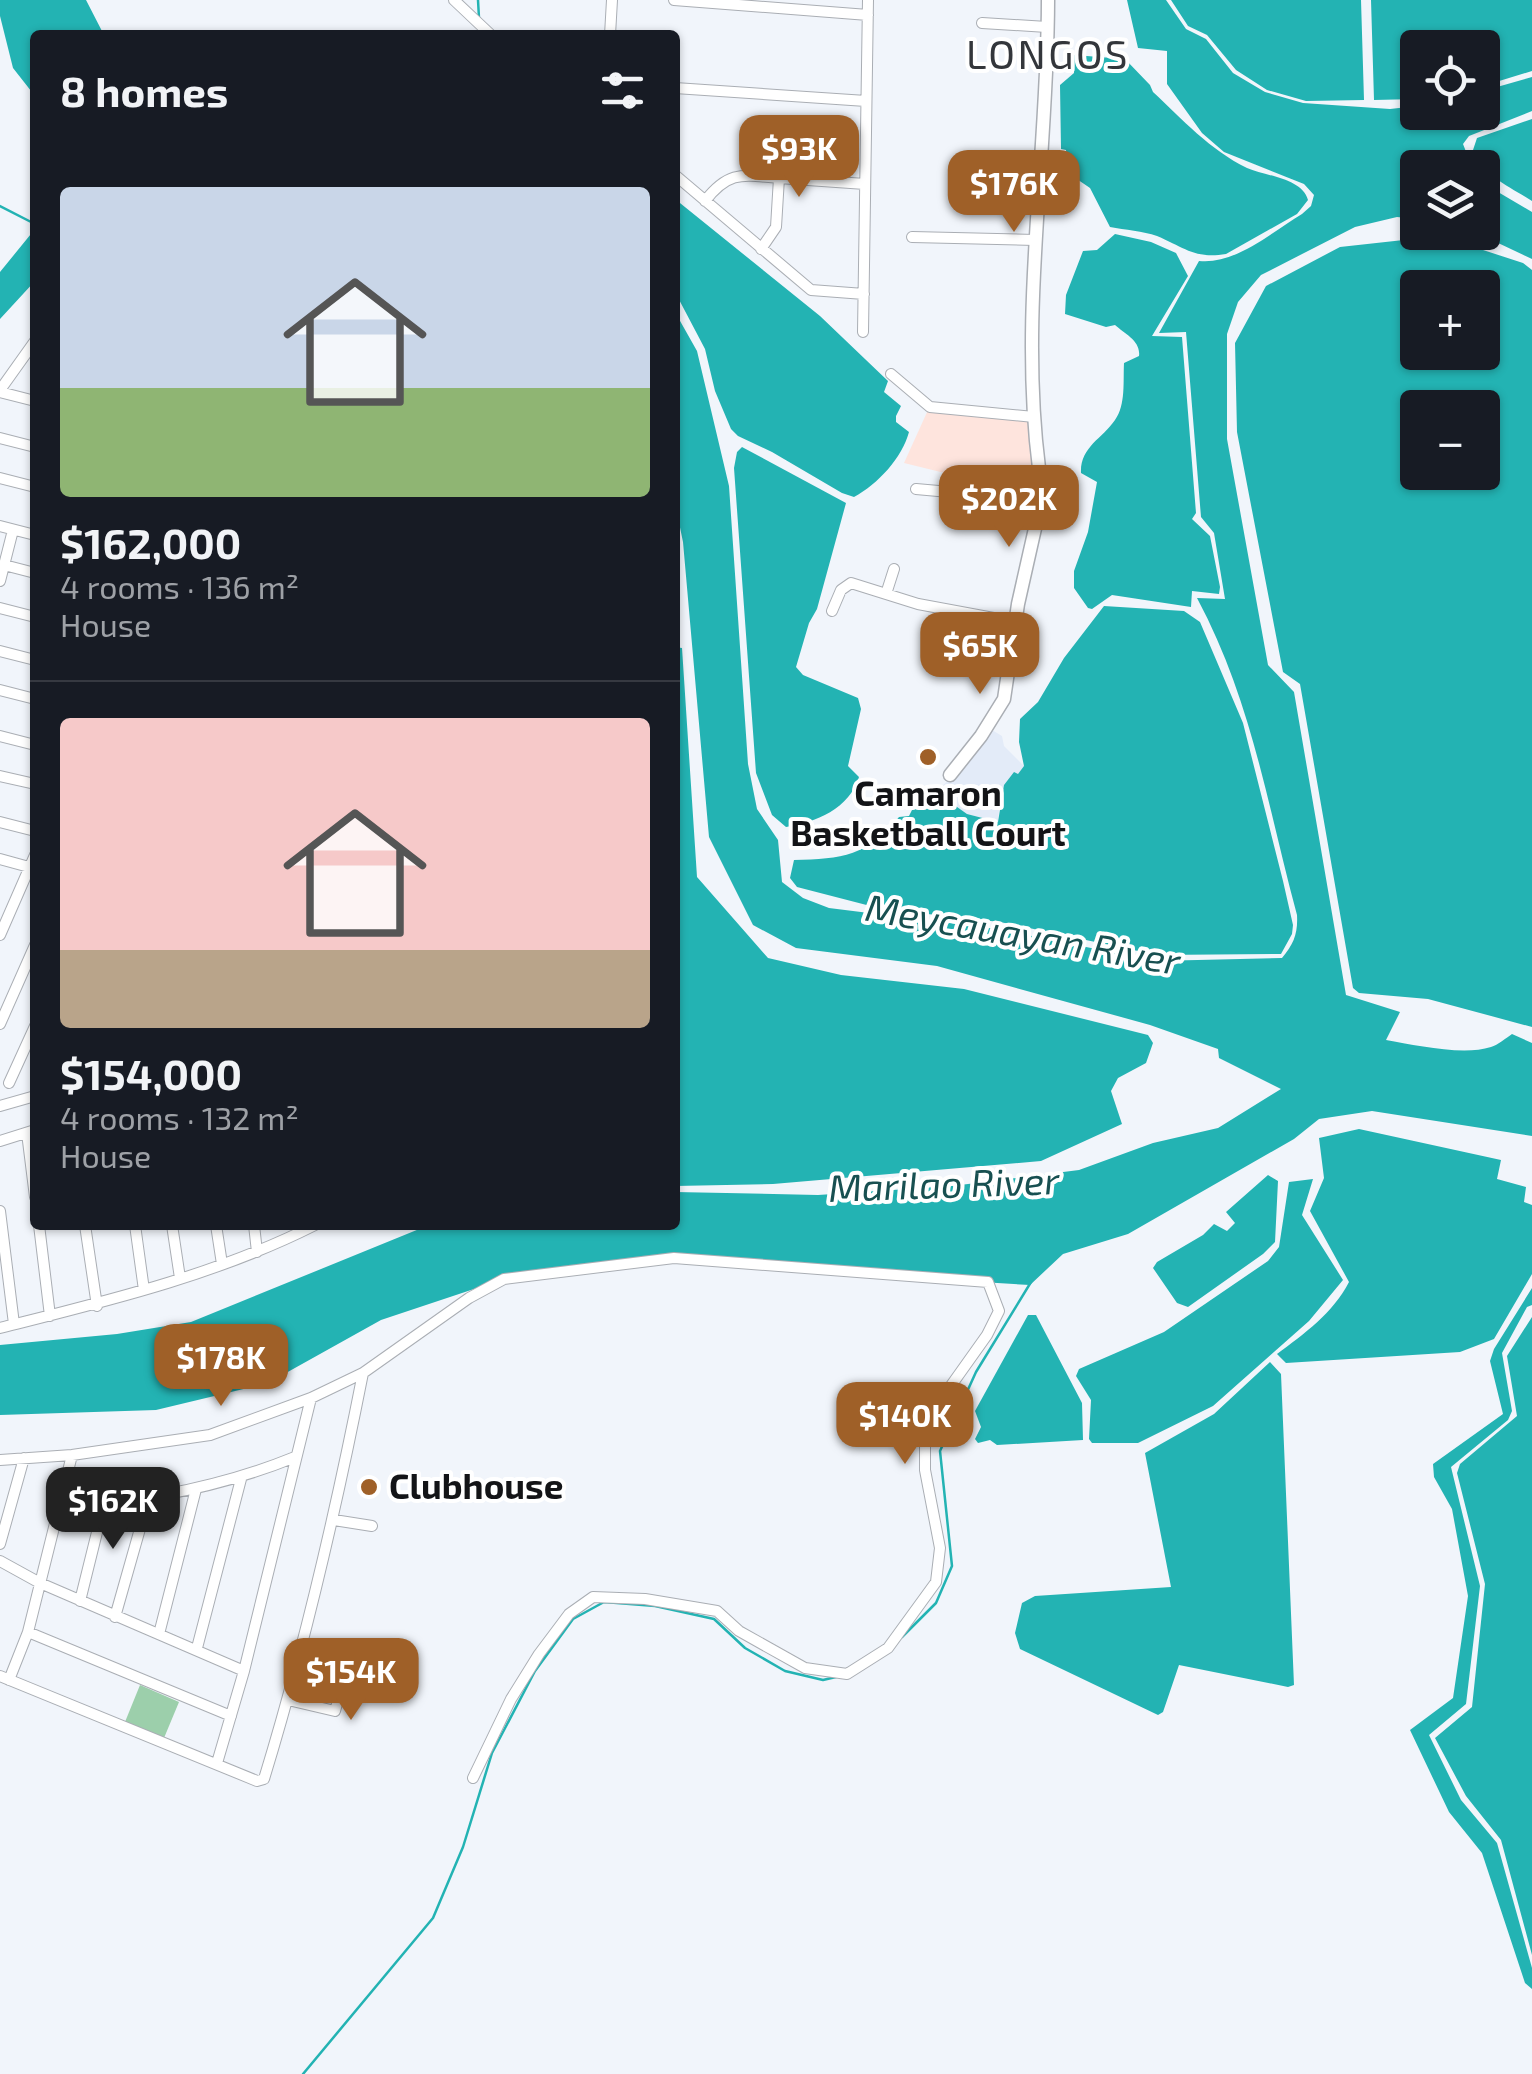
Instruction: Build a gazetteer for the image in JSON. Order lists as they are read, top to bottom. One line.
{"districts":["LONGOS"],"water":["Meycauayan River","Marilao River"],"places":["Camaron Basketball Court","Clubhouse"],"page":{"map_buttons":["+","−"],"heading":"8 homes","price":["$93K","$176K","$202K","$65K","$178K","$140K","$162K","$154K"],"list":[{"name":"$162,000","note":"4 rooms · 136 m² · House"},{"name":"$154,000","note":"4 rooms · 132 m² · House"}]}}
